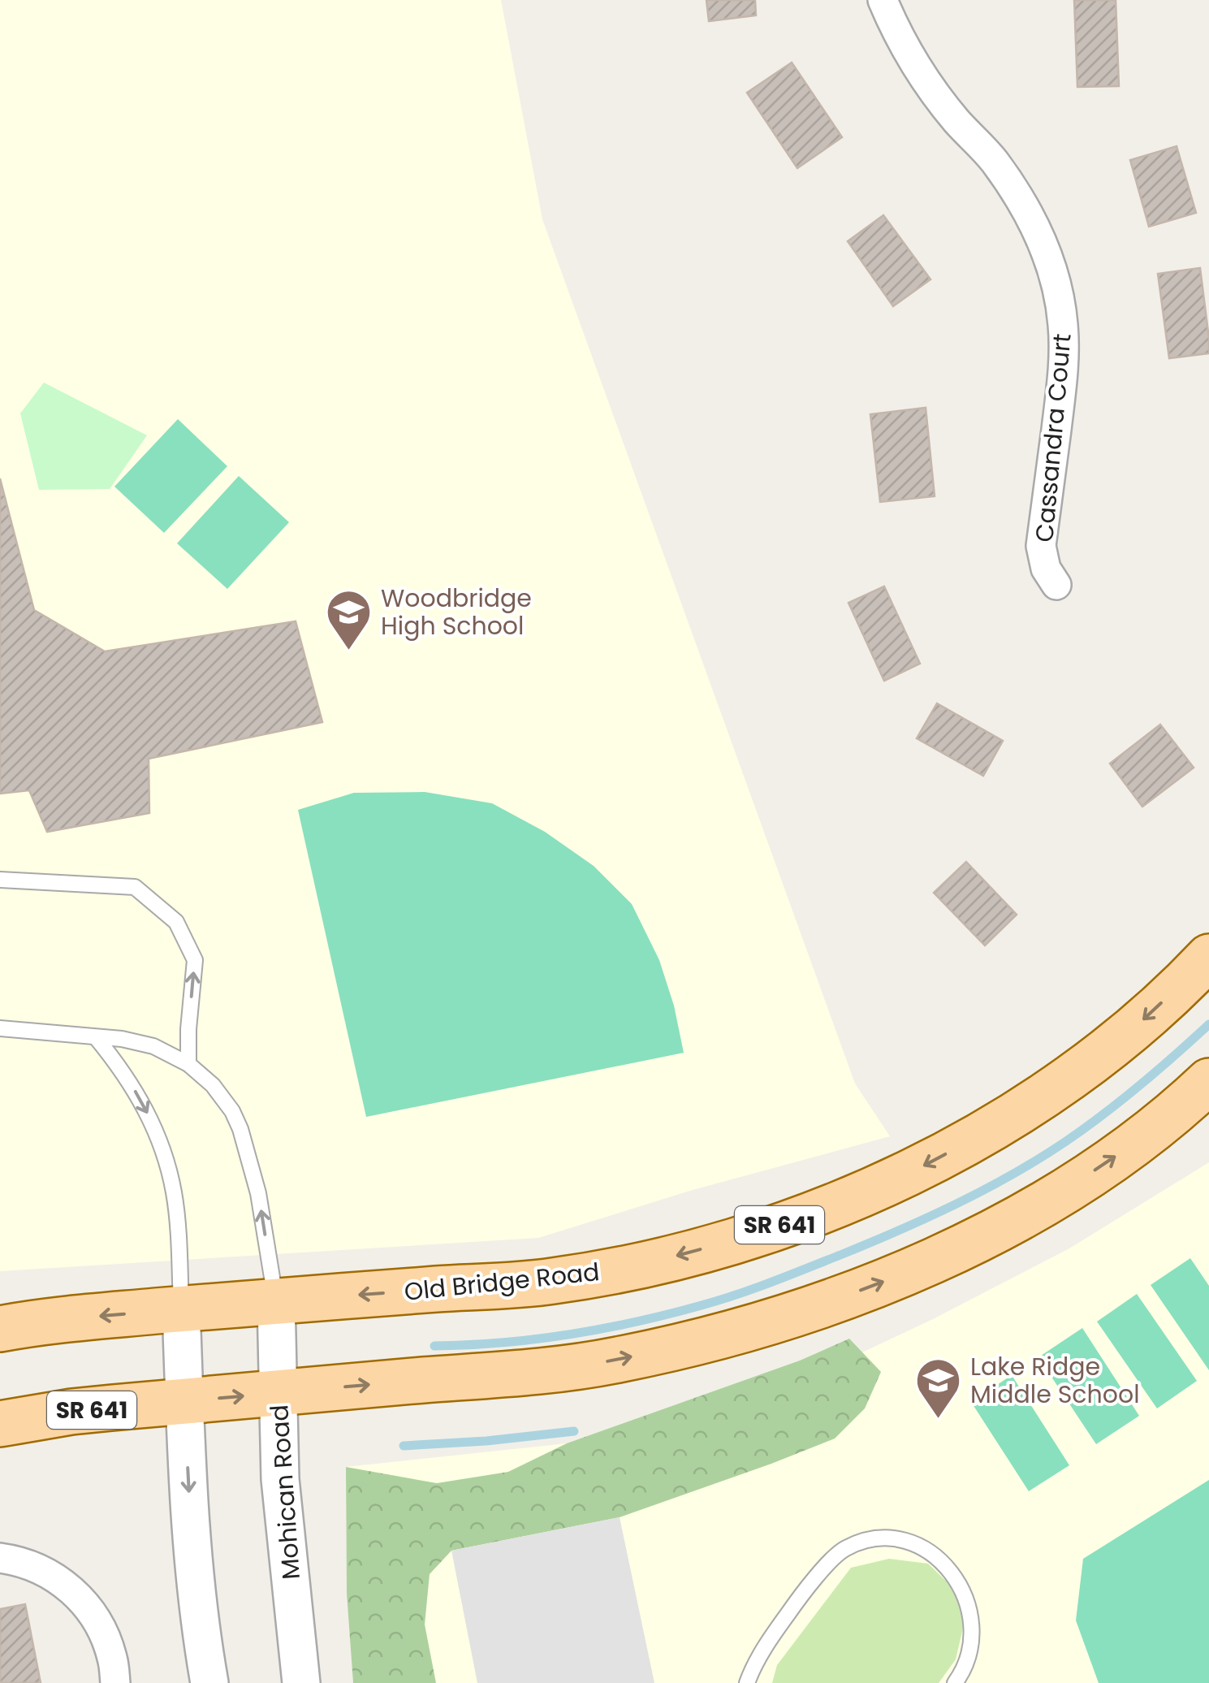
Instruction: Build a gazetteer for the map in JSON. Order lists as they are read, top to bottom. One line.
{"streets":{"main road":["SR 641","Old Bridge Road"],"street":["Cassandra Court","Mohican Road"]},"crossings":[["SR 641","Mohican Road"],["Old Bridge Road","Mohican Road"]],"places":{"school or university":["Woodbridge High School","Lake Ridge Middle School"]}}
